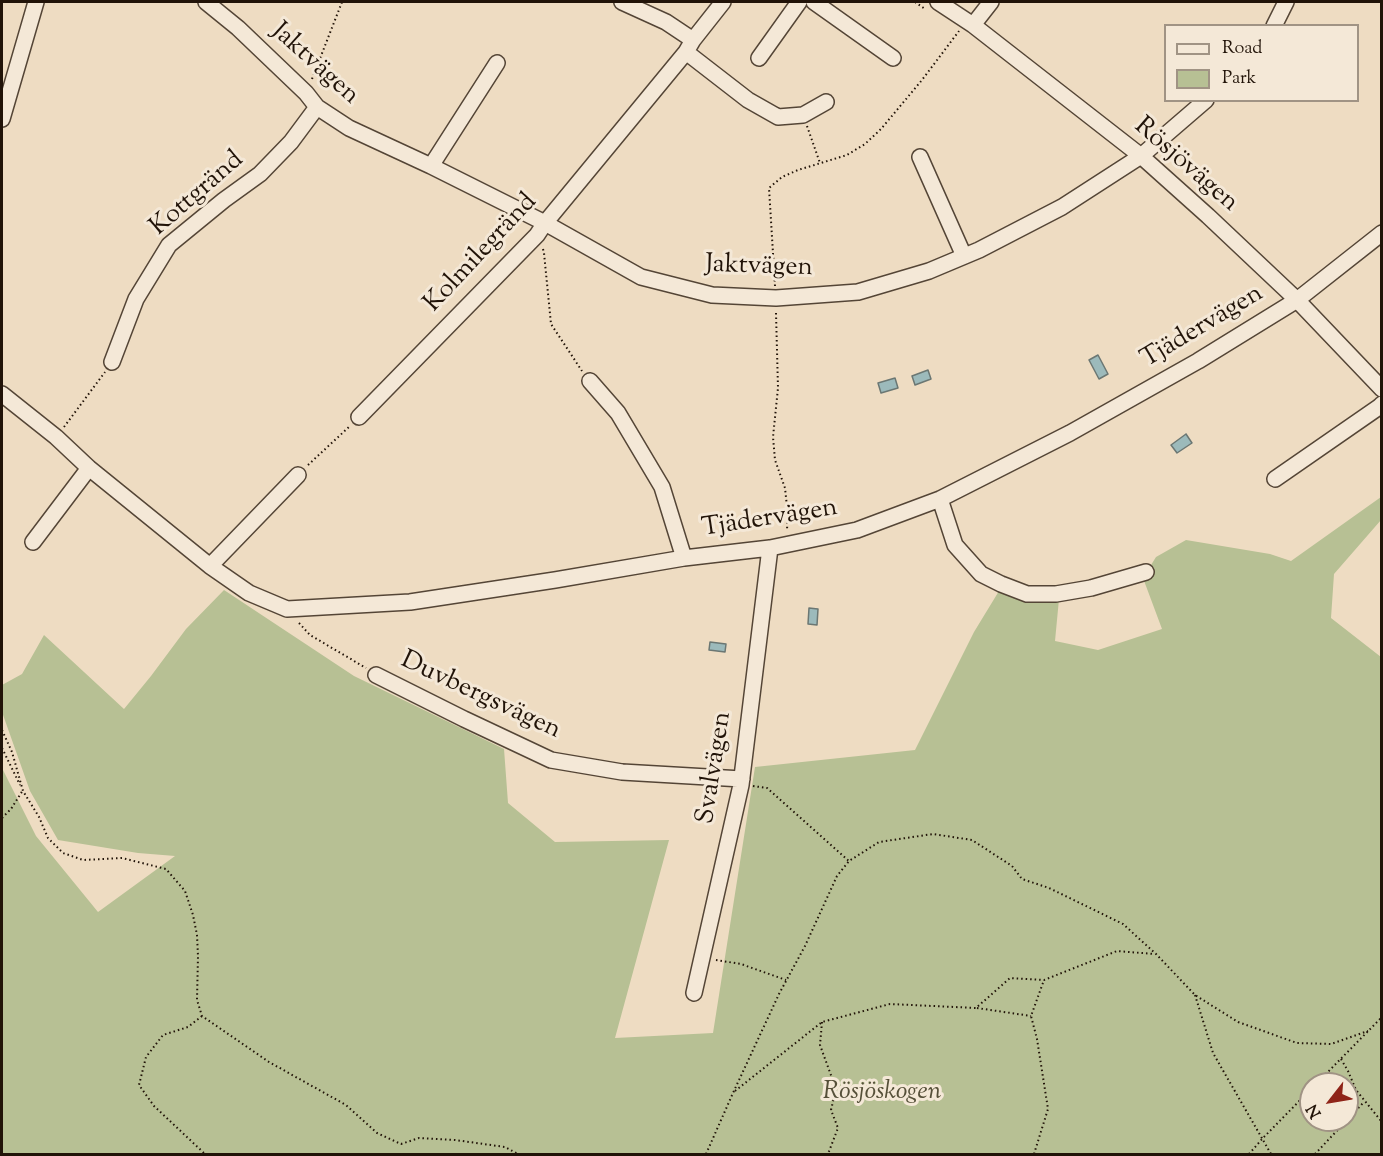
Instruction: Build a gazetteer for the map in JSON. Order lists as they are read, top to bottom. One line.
{"streets":{"street":["Jaktvägen","Rösjövägen","Kottgränd","Kolmilegränd","Tjädervägen","Duvbergsvägen","Svalvägen"]},"crossings":[["Jaktvägen","Rösjövägen"],["Jaktvägen","Kottgränd"],["Jaktvägen","Kolmilegränd"],["Rösjövägen","Tjädervägen"],["Tjädervägen","Svalvägen"],["Duvbergsvägen","Svalvägen"]],"parks":["Rösjöskogen"],"legend":["Road","Park"],"north":"bottom left"}
